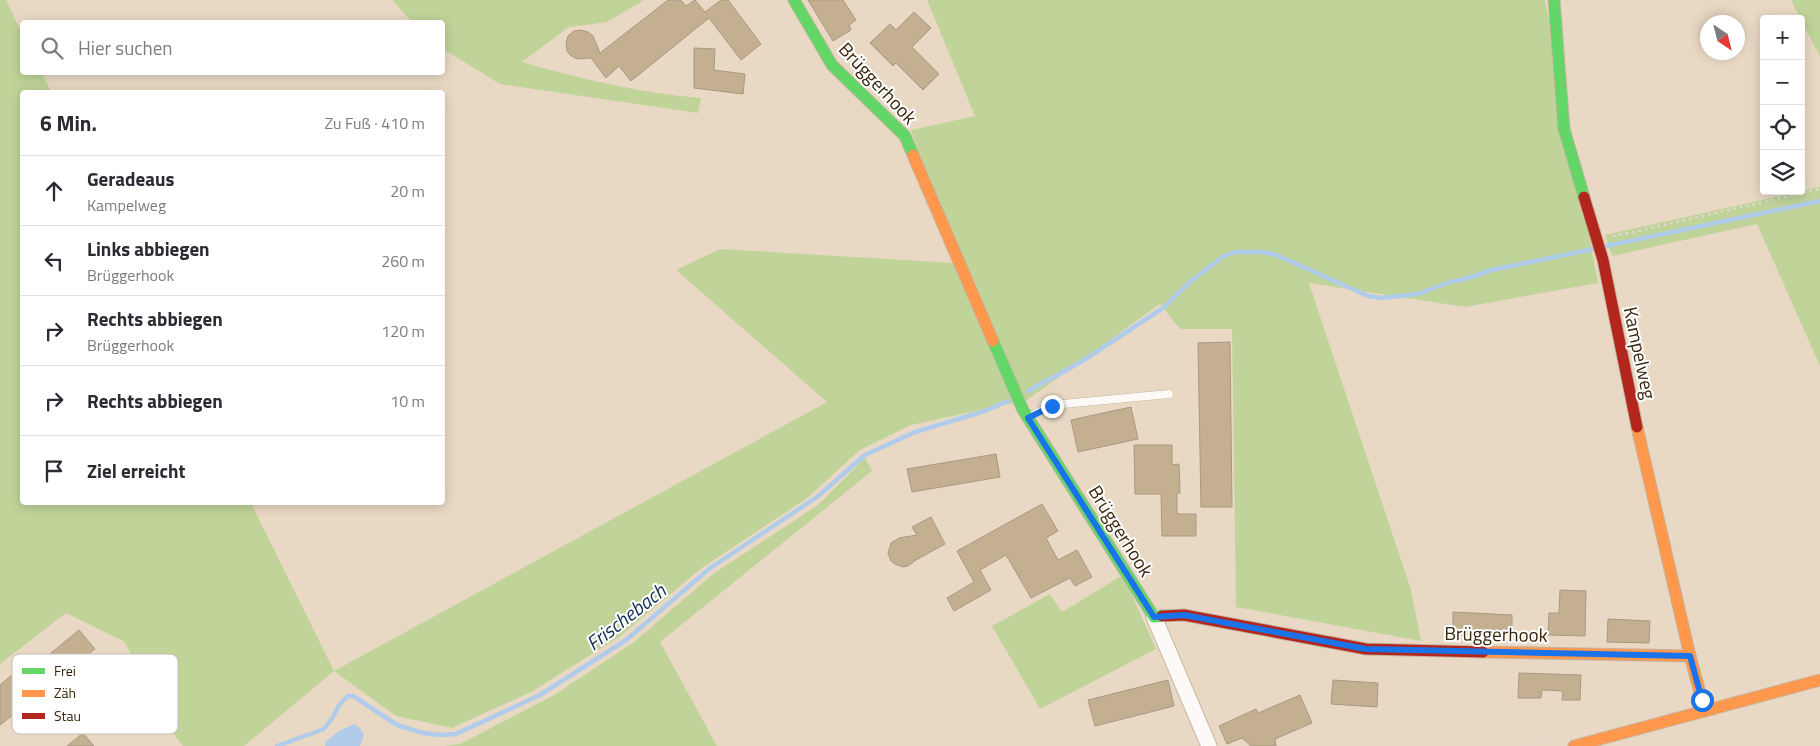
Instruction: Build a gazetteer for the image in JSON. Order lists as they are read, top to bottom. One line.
{"streets":{"street":["Brüggerhook","Kampelweg"]},"crossings":[["Brüggerhook","Kampelweg"]],"water":["Frischebach"],"legend":["Frei","Zäh","Stau"],"north":"bottom right","page":{"map_buttons":["+","−"],"search":"Hier suchen","heading":["6 Min.","Zu Fuß · 410 m"],"list":[["Geradeaus","Kampelweg","20 m"],["Links abbiegen","Brüggerhook","260 m"],["Rechts abbiegen","Brüggerhook","120 m"],["Rechts abbiegen","10 m"],"Ziel erreicht"]}}
